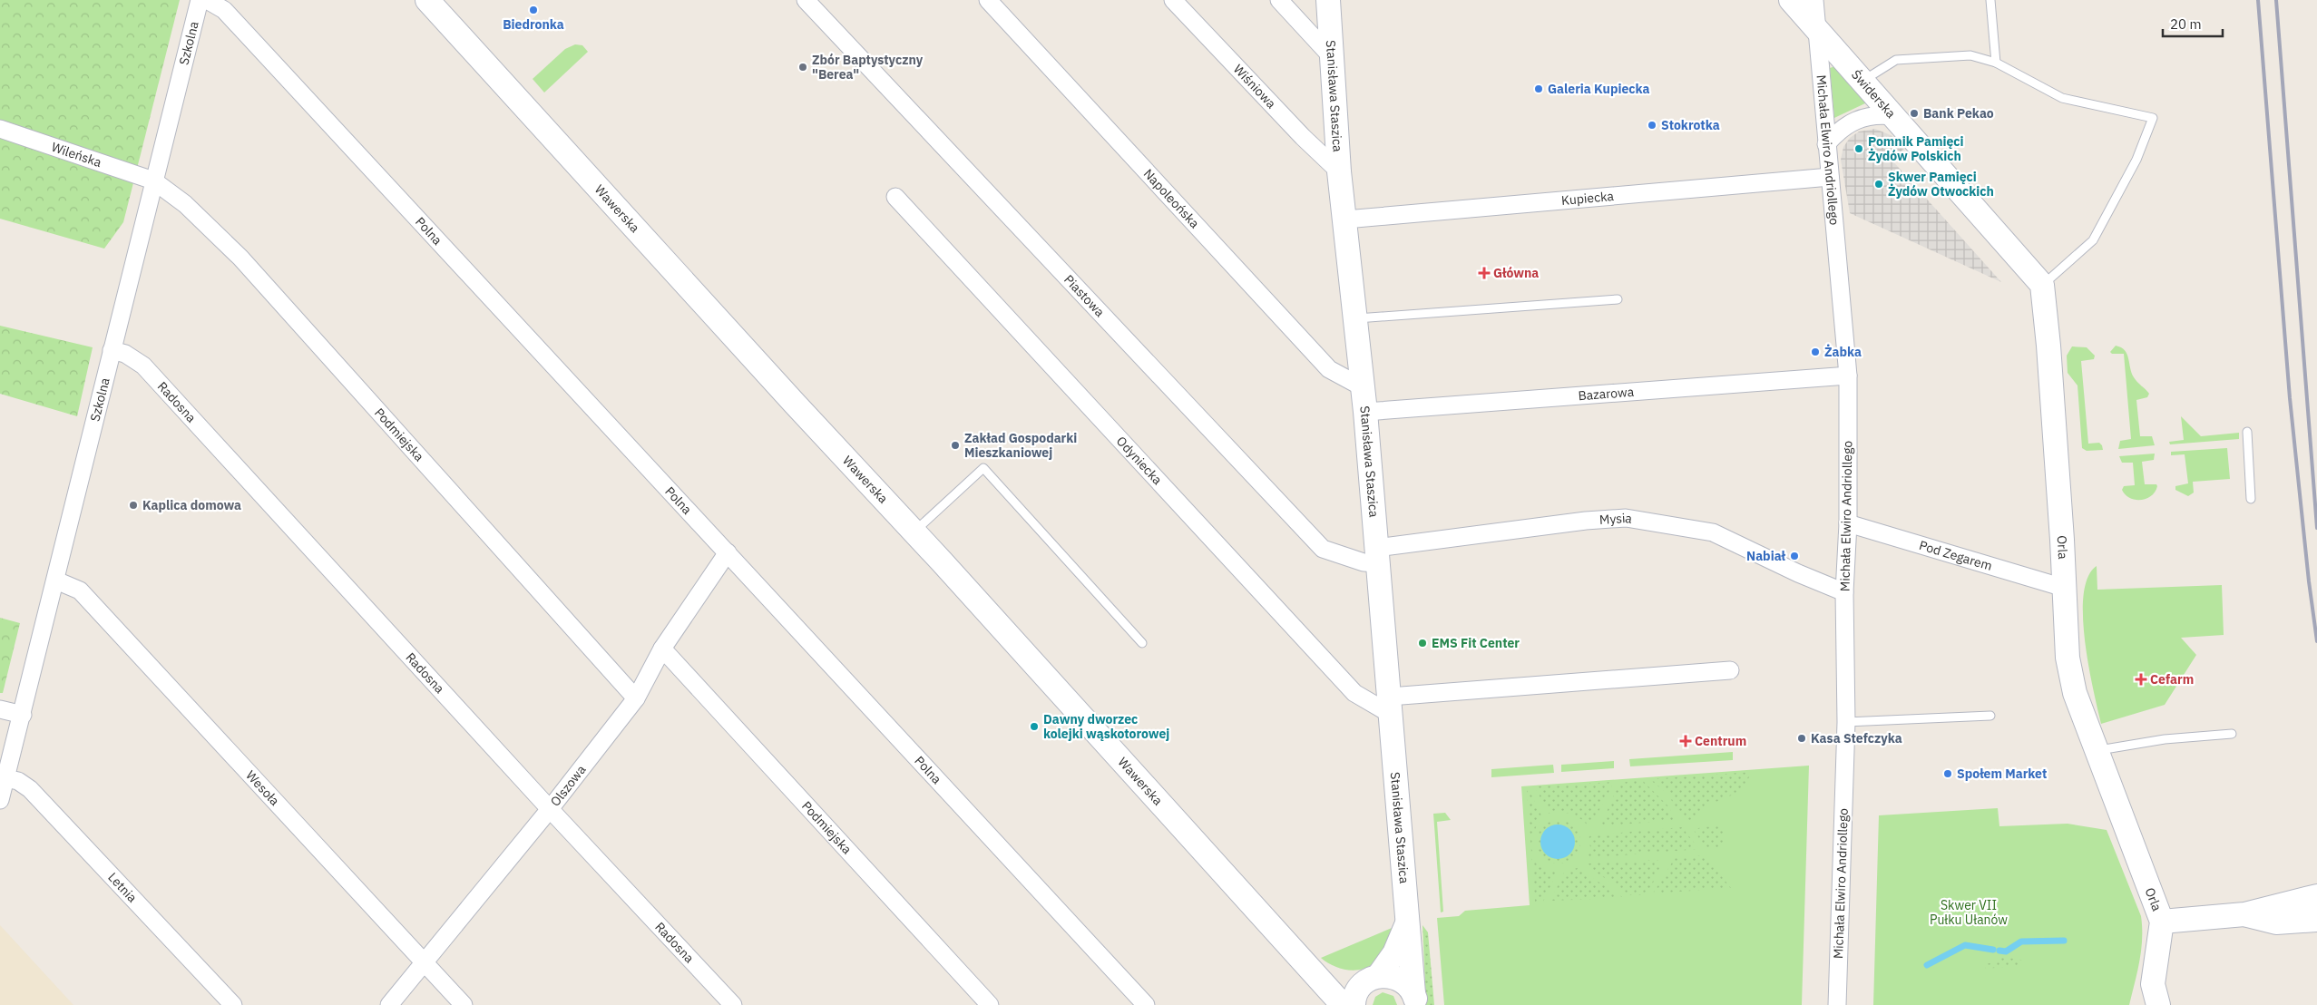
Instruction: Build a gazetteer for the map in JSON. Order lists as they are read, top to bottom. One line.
{"streets":{"street":["Szkolna","Wiśniowa","Świderska","Stanisława Staszica","Michała Elwiro Andriollego","Wileńska","Kupiecka","Napoleońska","Wawerska","Polna","Piastowa","Bazarowa","Radosna","Podmiejska","Odyniecka","Mysia","Orla","Pod Zegarem","Olszowa","Wesoła","Letnia"]},"crossings":[["Szkolna","Wileńska"],["Szkolna","Radosna"],["Szkolna","Podmiejska"],["Szkolna","Wesoła"],["Szkolna","Letnia"],["Wiśniowa","Stanisława Staszica"],["Świderska","Michała Elwiro Andriollego"],["Świderska","Orla"],["Stanisława Staszica","Kupiecka"],["Stanisława Staszica","Napoleońska"],["Stanisława Staszica","Wawerska"],["Stanisława Staszica","Piastowa"],["Stanisława Staszica","Bazarowa"],["Stanisława Staszica","Odyniecka"],["Stanisława Staszica","Mysia"],["Michała Elwiro Andriollego","Kupiecka"],["Michała Elwiro Andriollego","Bazarowa"],["Michała Elwiro Andriollego","Mysia"],["Michała Elwiro Andriollego","Pod Zegarem"],["Wileńska","Podmiejska"],["Polna","Olszowa"],["Piastowa","Mysia"],["Radosna","Olszowa"],["Podmiejska","Olszowa"],["Orla","Pod Zegarem"],["Olszowa","Wesoła"]],"parks":["Skwer VII Pułku Ułanów"],"places":{"other":["Biedronka","Zbór Baptystyczny \"Berea\"","Galeria Kupiecka","Bank Pekao","Stokrotka","Pomnik Pamięci Żydów Polskich","Skwer Pamięci Żydów Otwockich","Żabka","Zakład Gospodarki Mieszkaniowej","Kaplica domowa","Nabiał","EMS Fit Center","Dawny dworzec kolejki wąskotorowej","Kasa Stefczyka","Społem Market"],"health":["Główna","Cefarm","Centrum"]},"scale_bar":"20 m"}
